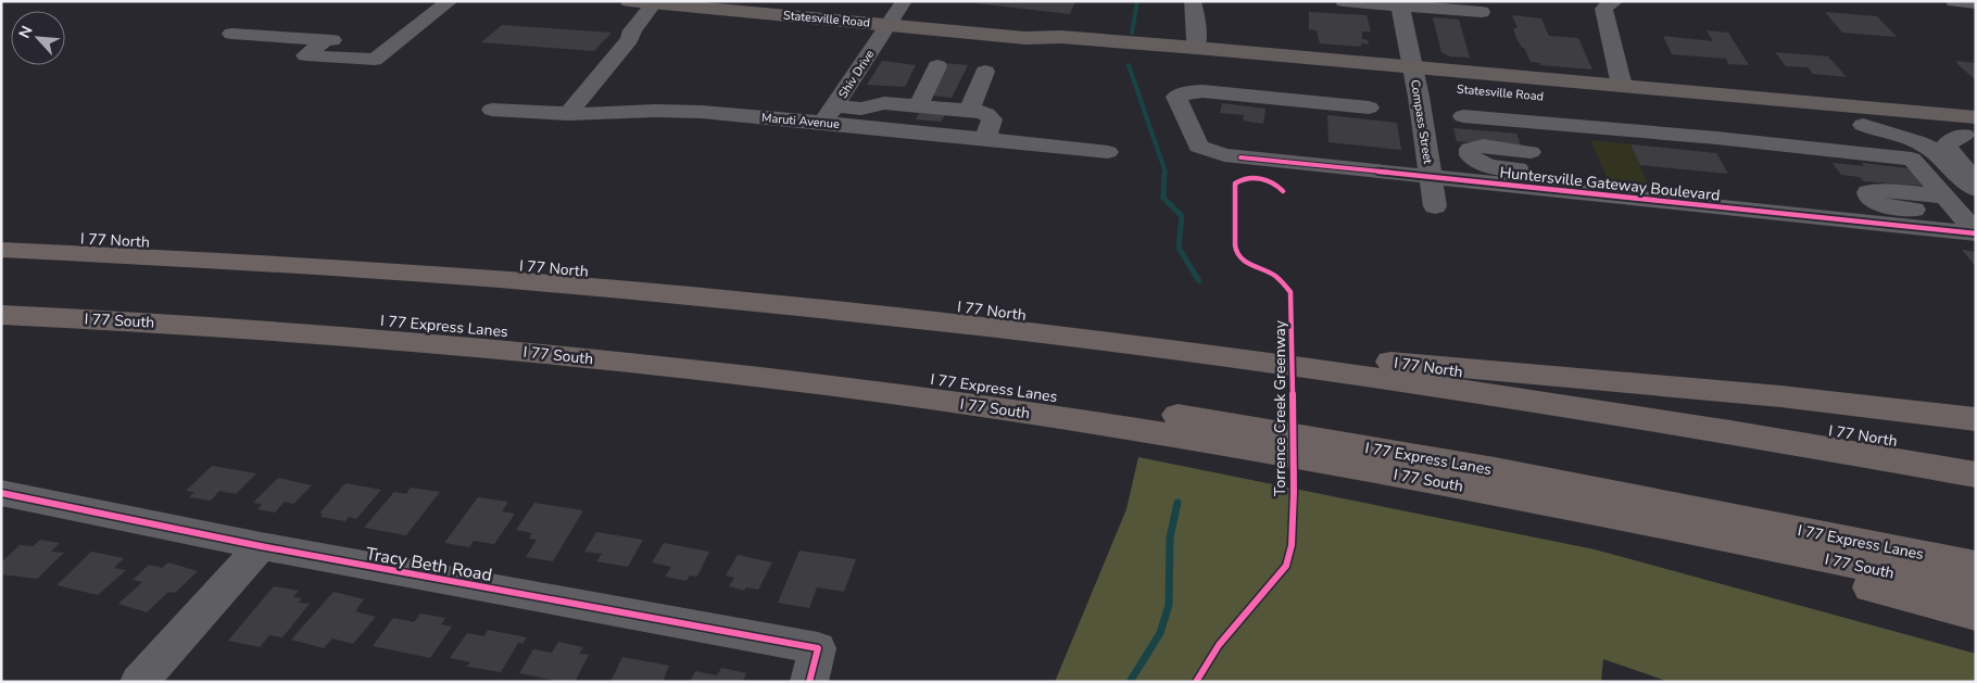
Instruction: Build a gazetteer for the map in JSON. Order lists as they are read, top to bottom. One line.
{"streets":{"highway":["I 77 North","I 77 South","I 77 Express Lanes"],"main road":["Statesville Road"],"street":["Shiv Drive","Maruti Avenue","Compass Street","Huntersville Gateway Boulevard","Tracy Beth Road"],"cycle path":["Torrence Creek Greenway"]},"crossings":[["Statesville Road","Shiv Drive"],["Statesville Road","Compass Street"],["Shiv Drive","Maruti Avenue"],["Compass Street","Huntersville Gateway Boulevard"]],"north":"top left"}
